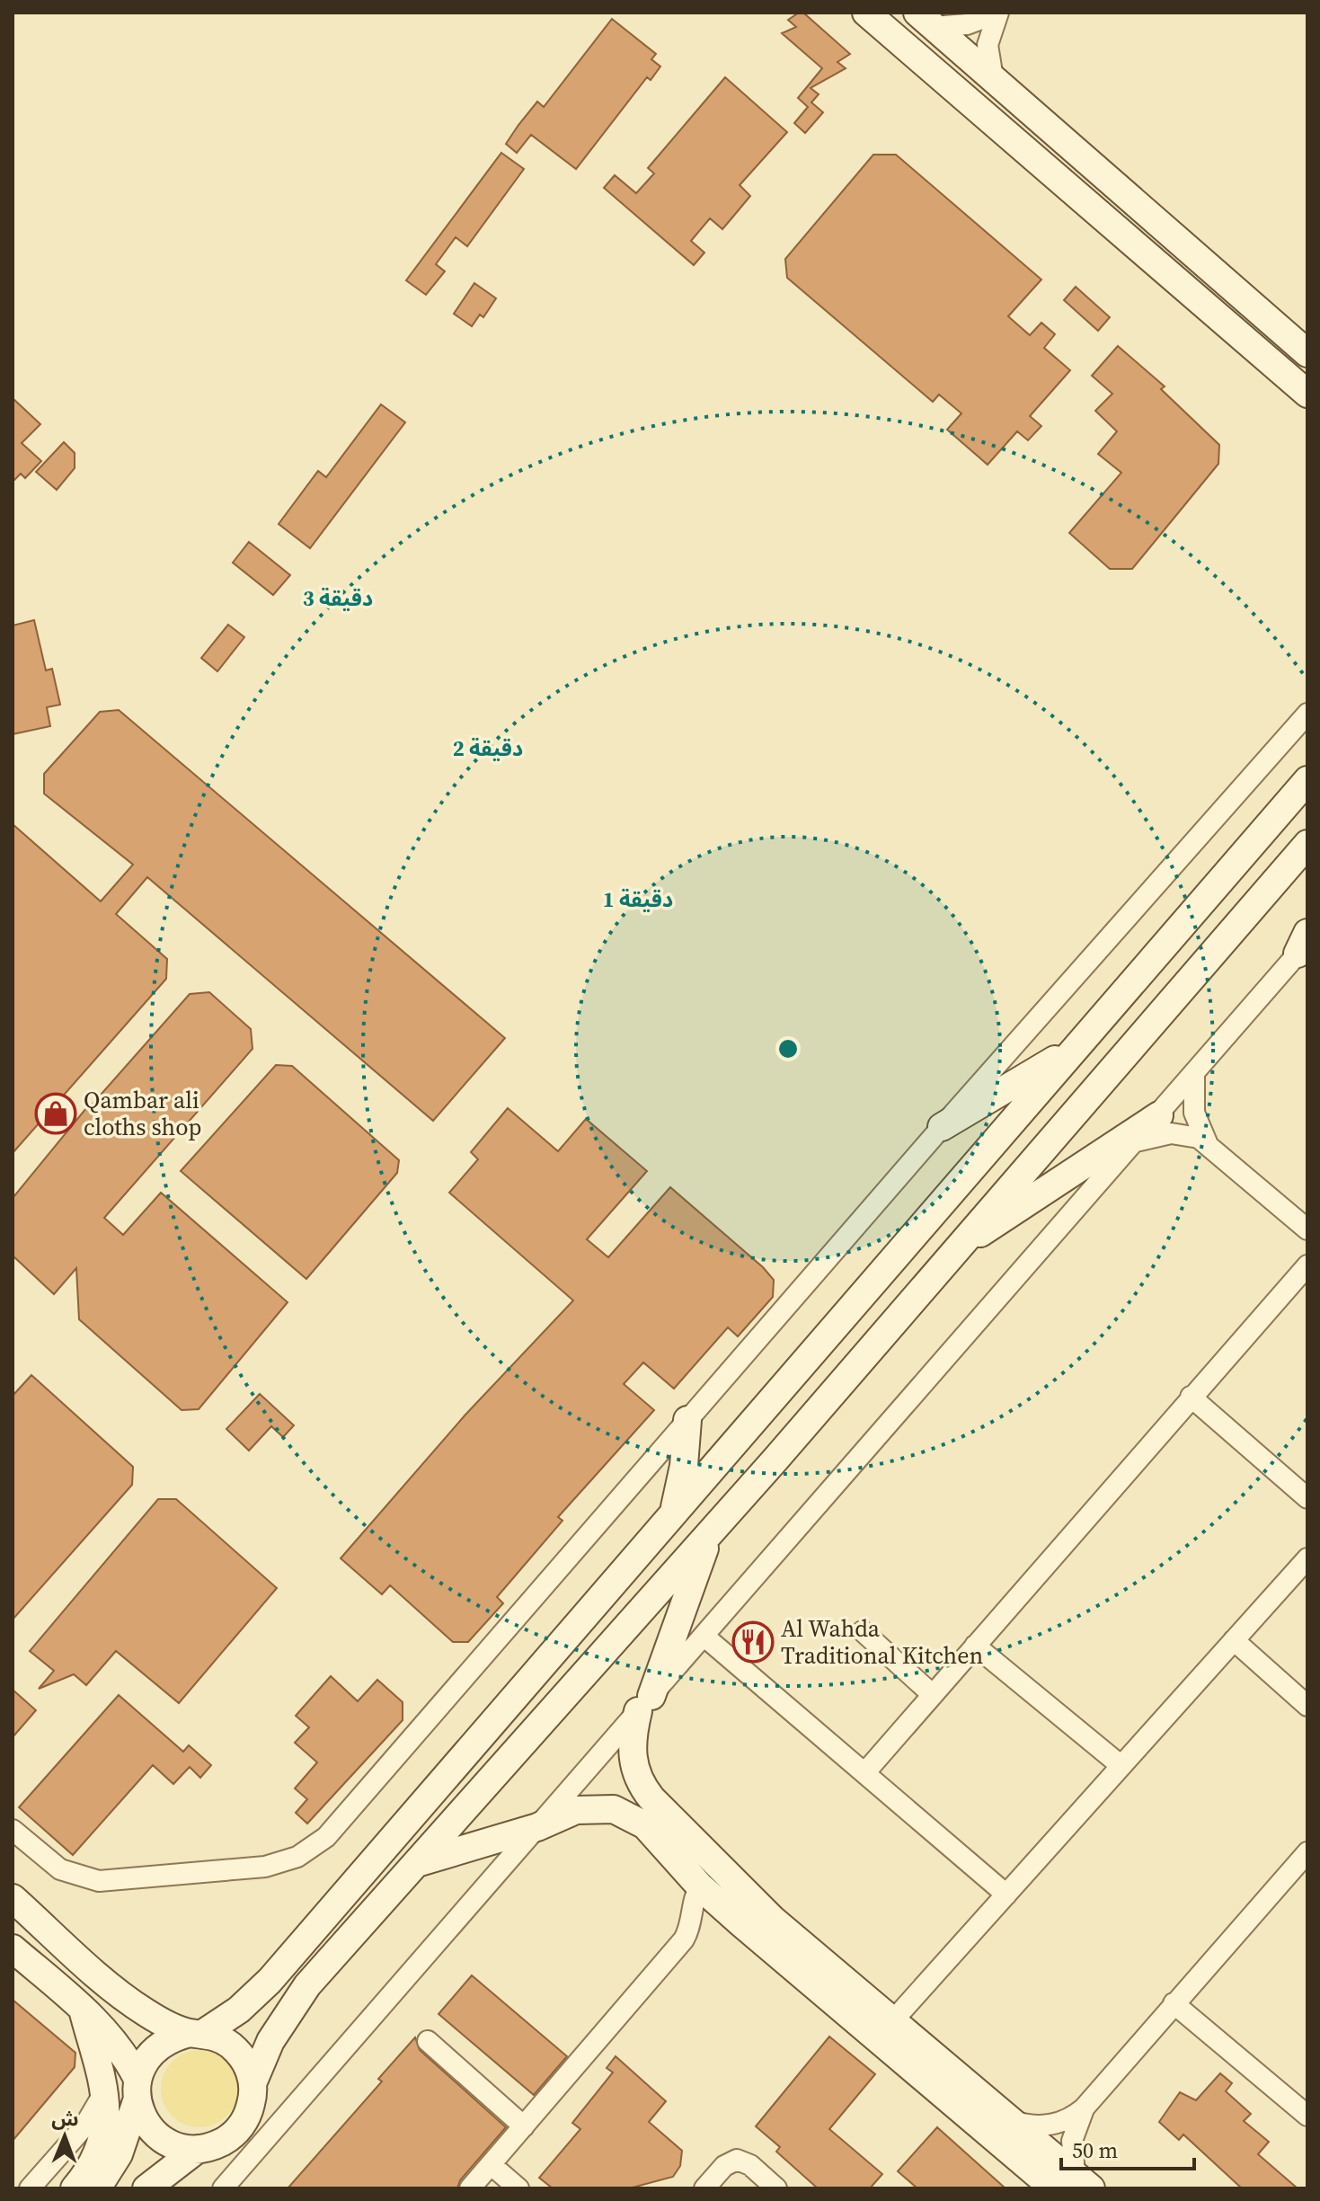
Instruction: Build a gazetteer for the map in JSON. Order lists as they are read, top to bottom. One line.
{"places":{"shop":["Qambar ali cloths shop"],"restaurant":["Al Wahda Traditional Kitchen"]},"scale_bar":"50 m","north":"top","rings":["3 دقيقة","2 دقيقة","1 دقيقة"]}
